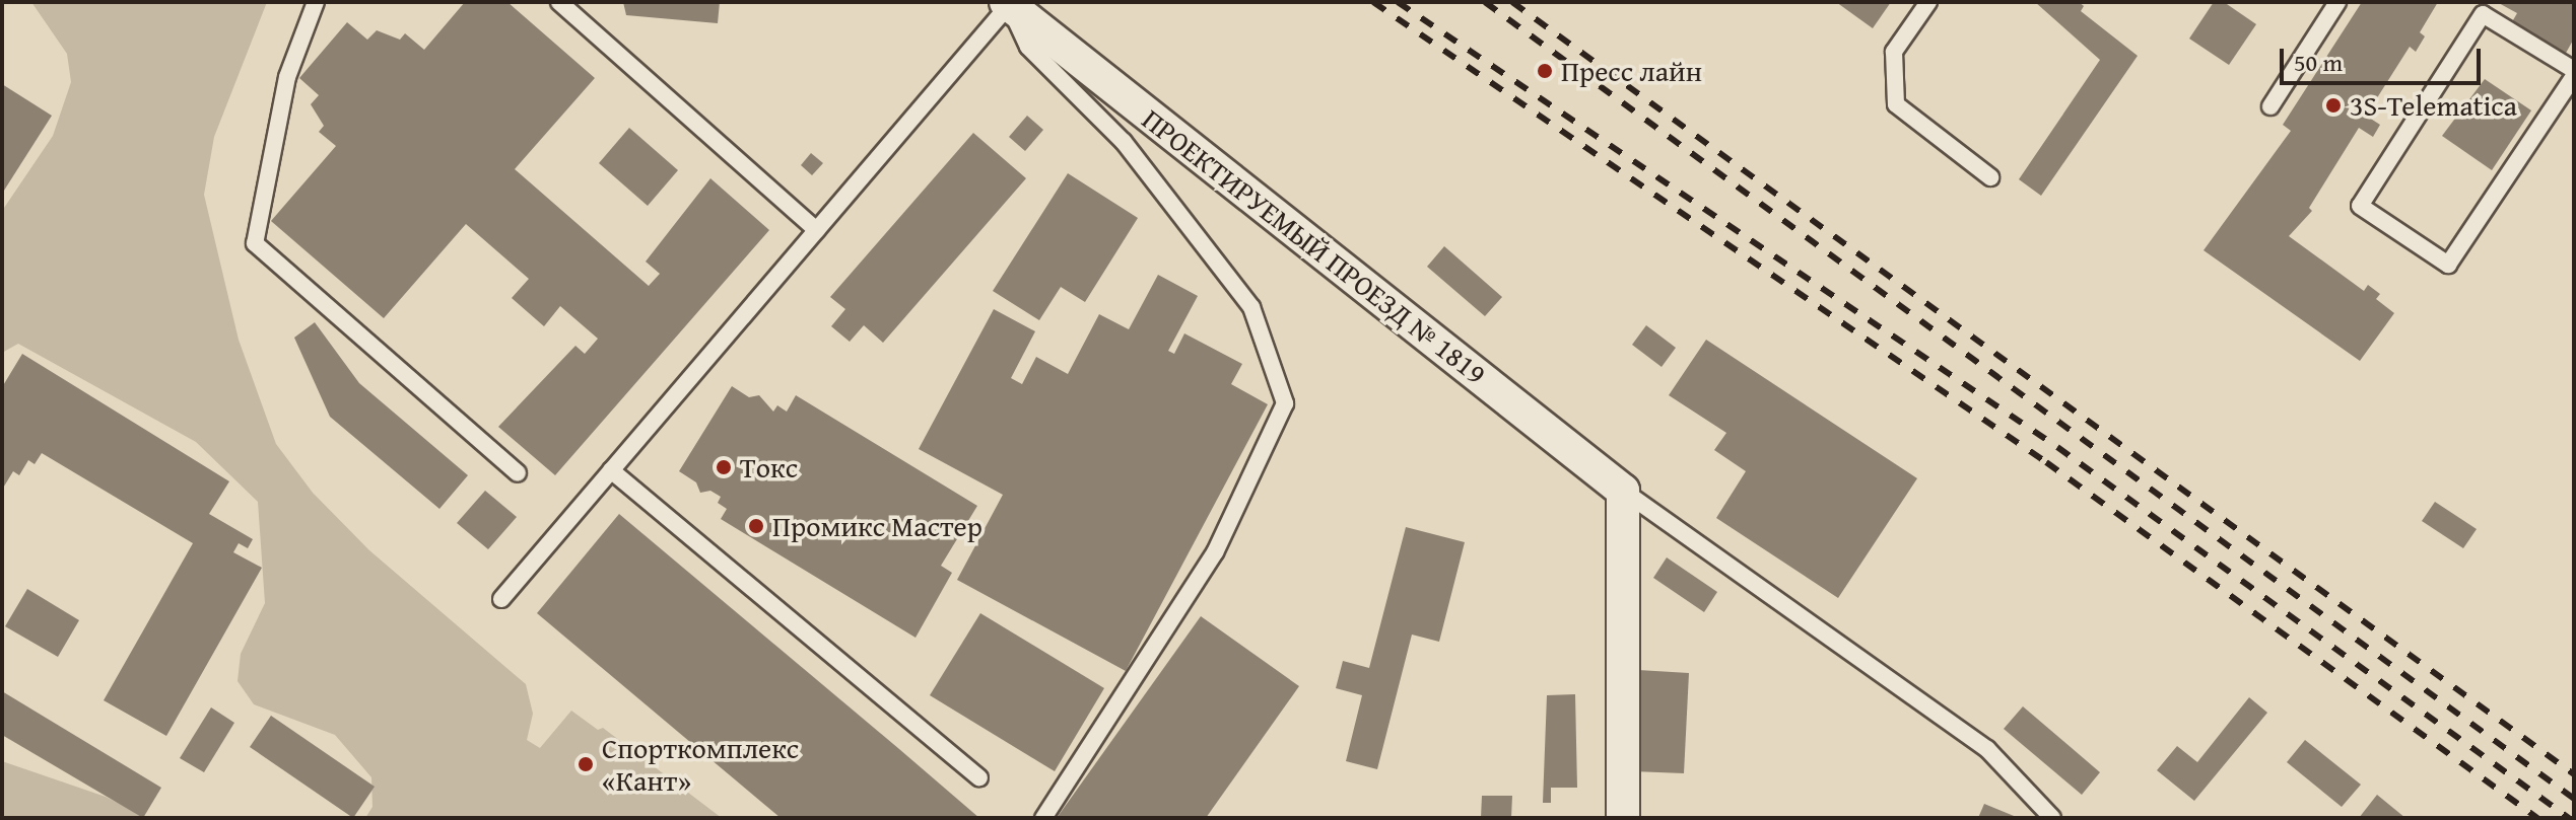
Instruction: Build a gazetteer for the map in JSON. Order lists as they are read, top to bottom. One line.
{"streets":{"street":["ПРОЕКТИРУЕМЫЙ ПРОЕЗД № 1819"]},"places":["Пресс лайн","3S-Telematica","Токс","Промикс Мастер","Спорткомплекс «Кант»"],"scale_bar":"50 m"}
